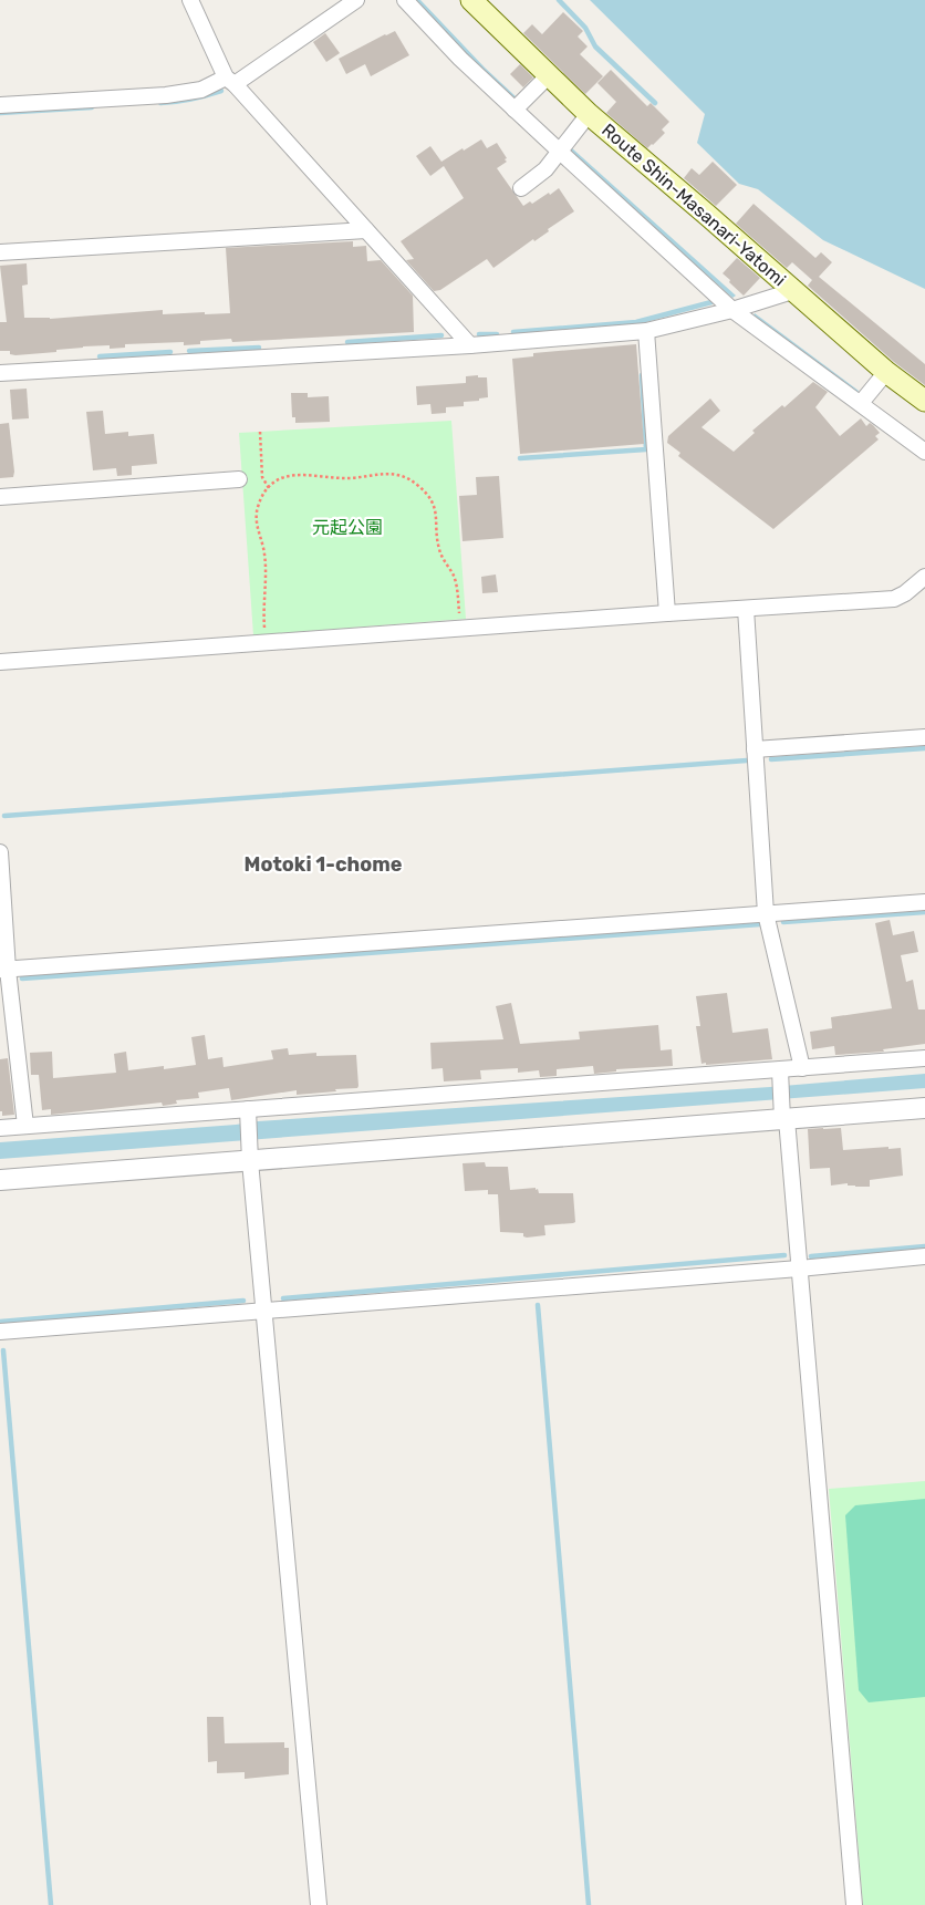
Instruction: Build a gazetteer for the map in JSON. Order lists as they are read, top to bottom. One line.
{"streets":{"main road":["Route Shin-Masanari-Yatomi"]},"districts":["Motoki 1-chome"],"parks":["元起公園"]}
